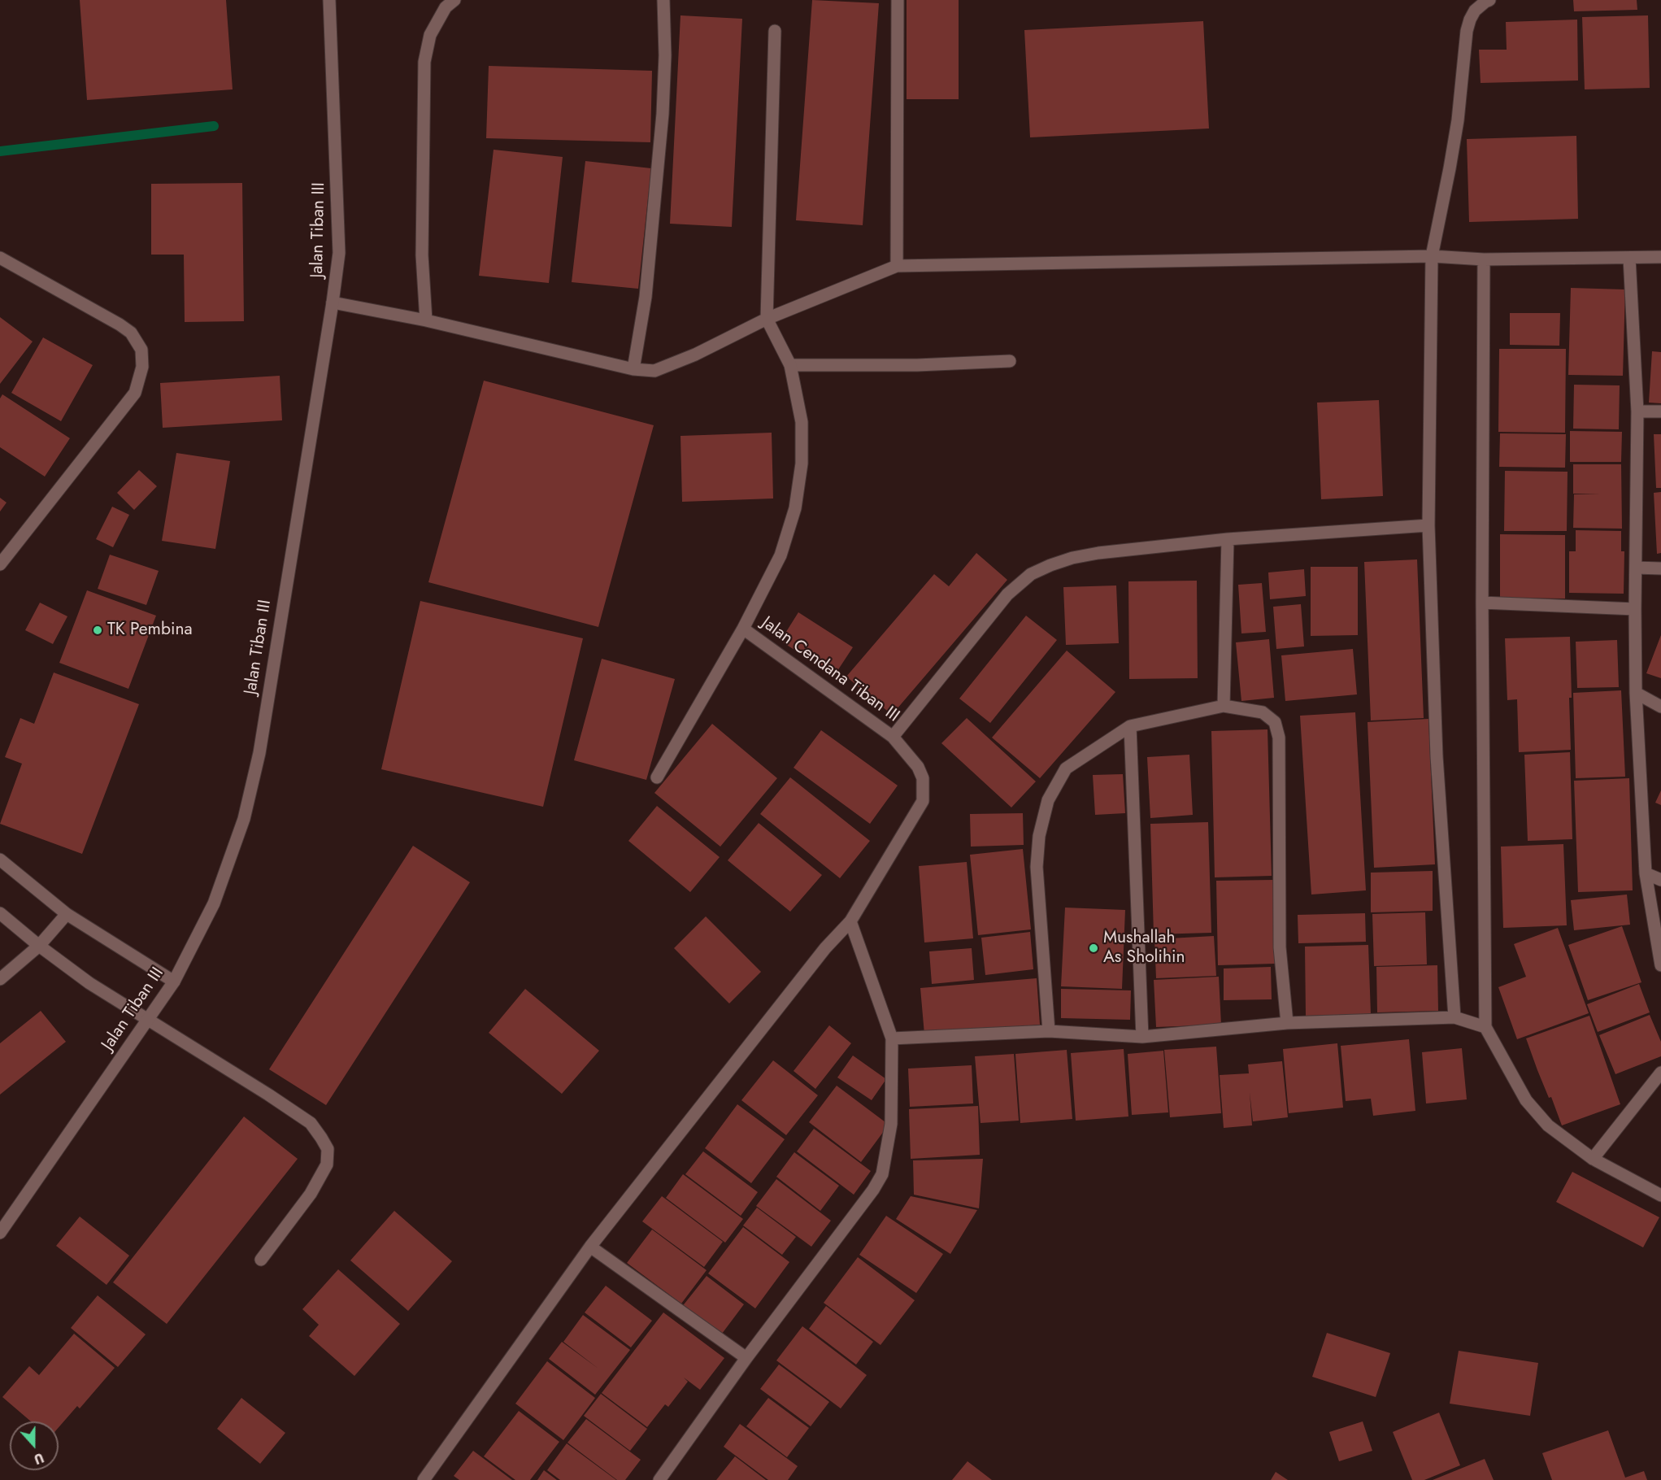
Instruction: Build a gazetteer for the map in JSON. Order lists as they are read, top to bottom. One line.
{"streets":{"street":["Jalan Tiban III","Jalan Cendana Tiban III"]},"places":["TK Pembina","Mushallah As Sholihin"],"north":"bottom"}
